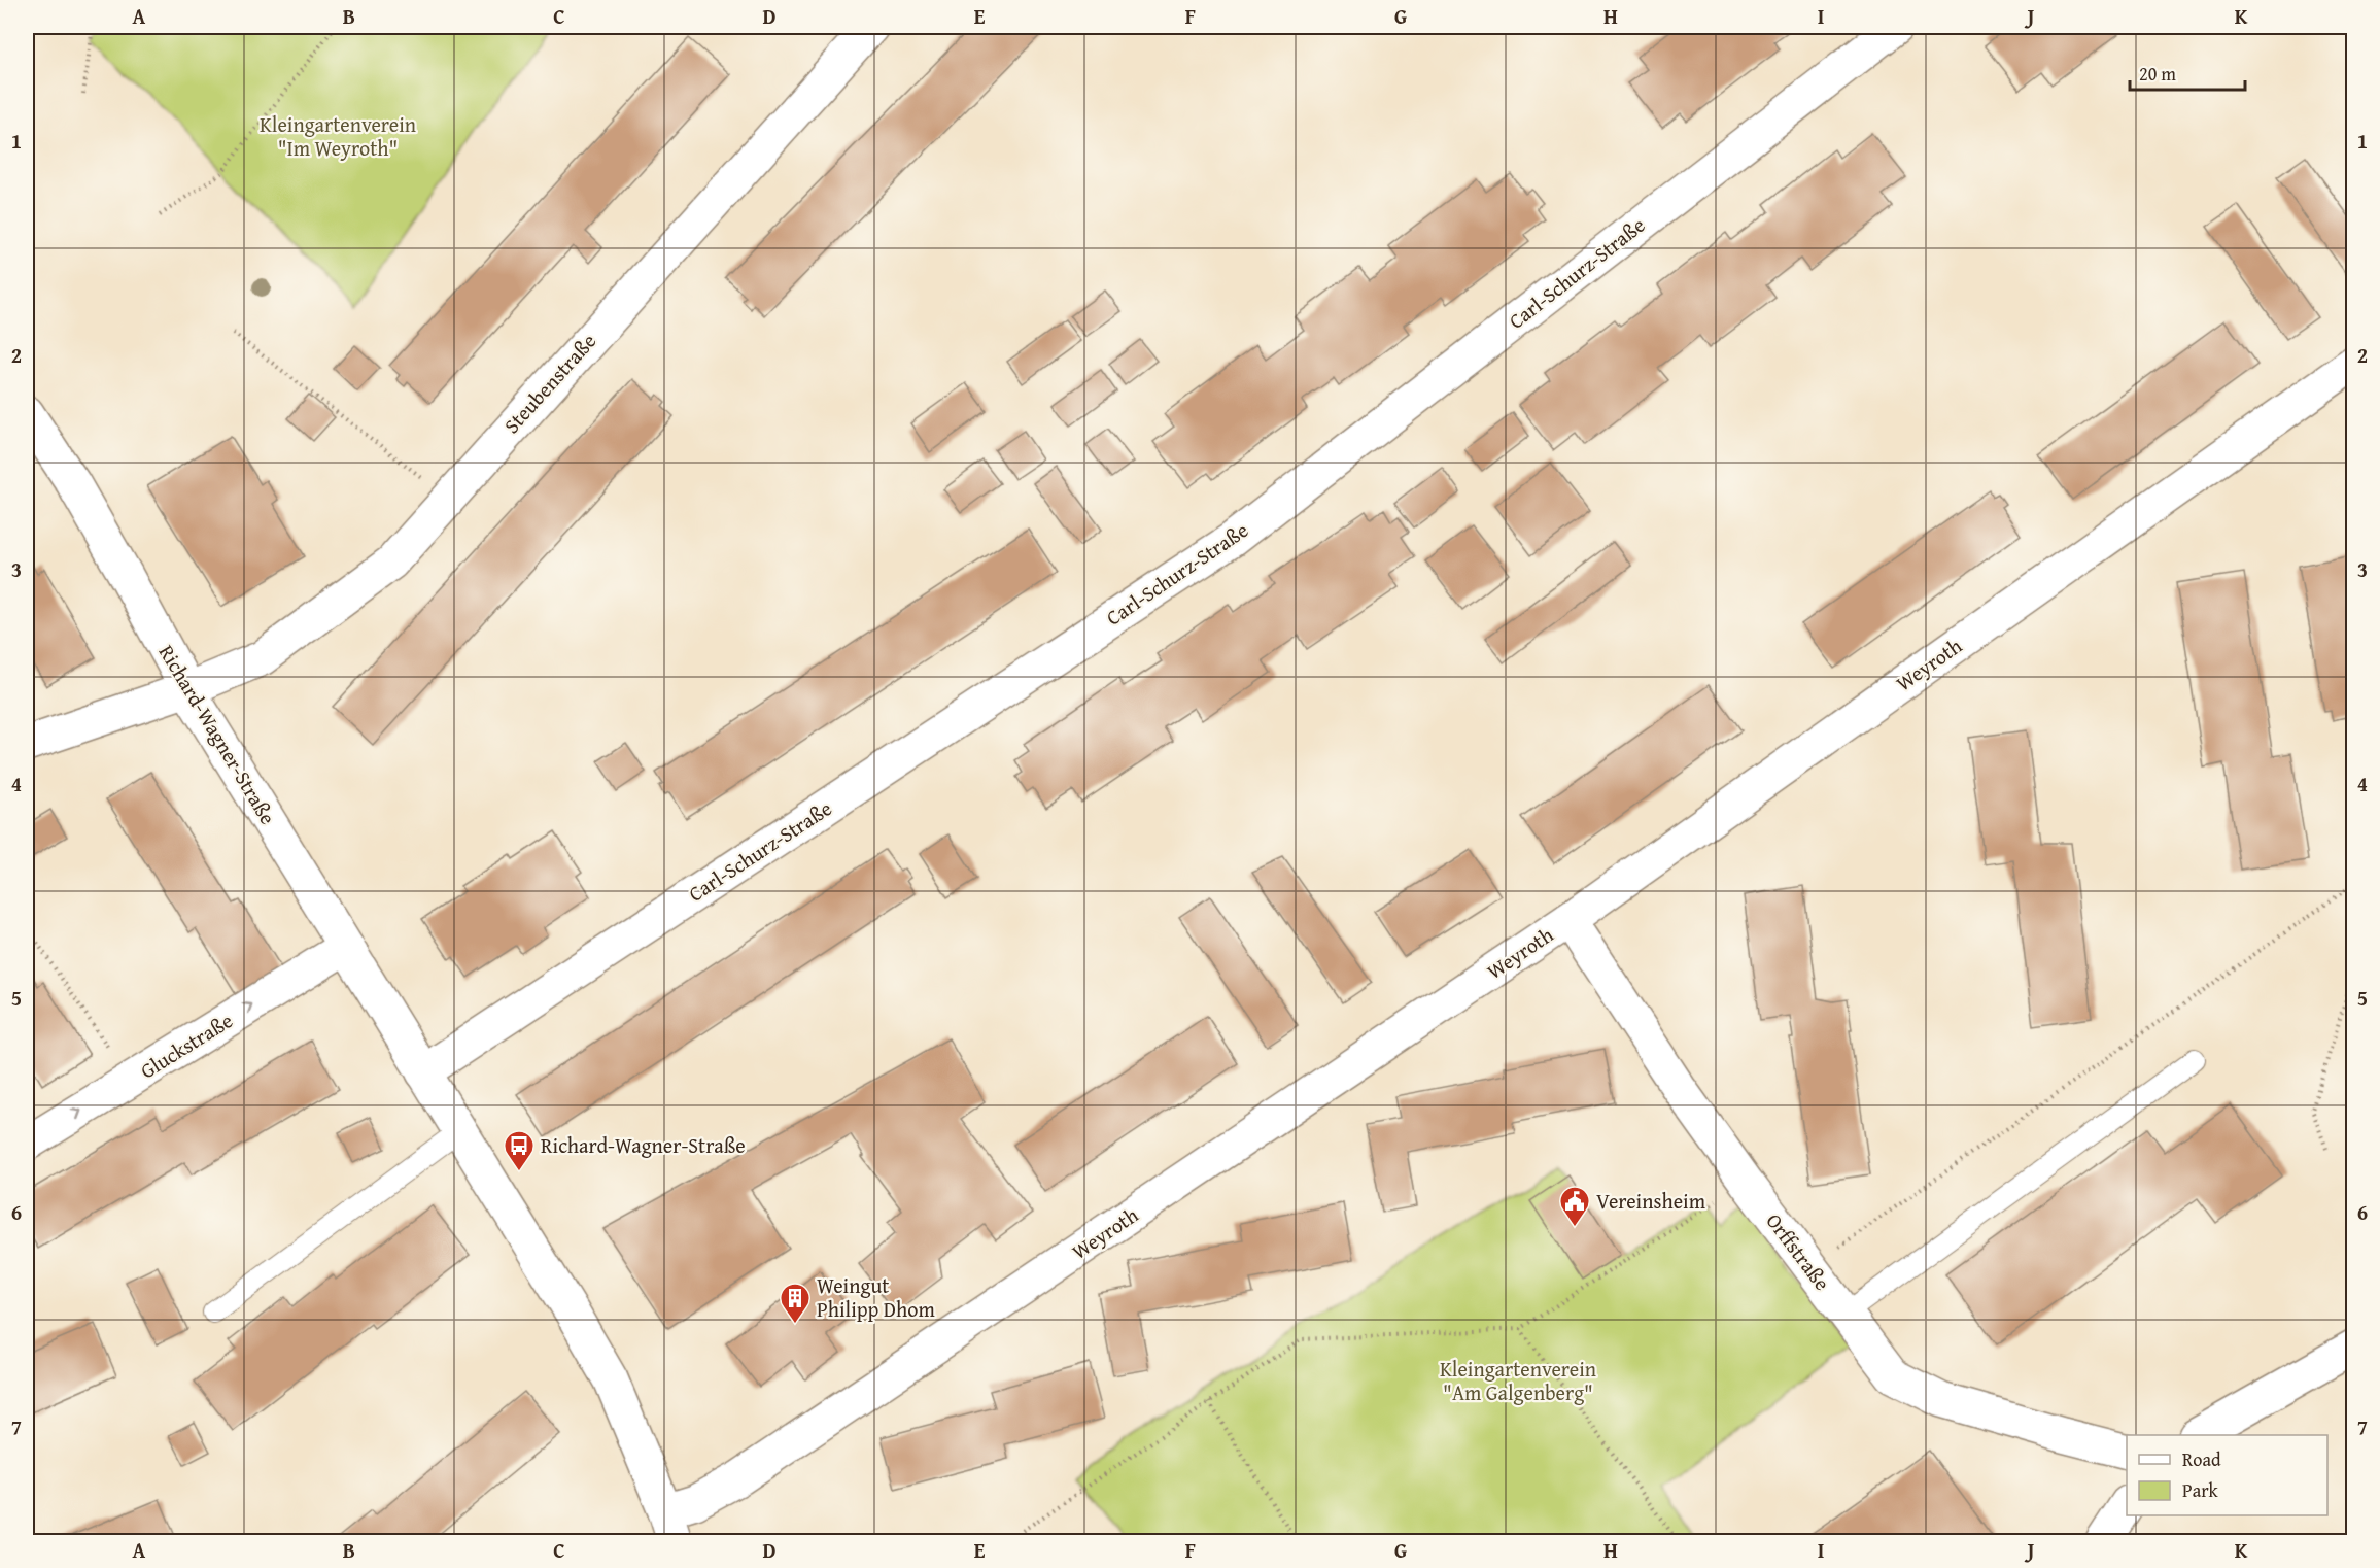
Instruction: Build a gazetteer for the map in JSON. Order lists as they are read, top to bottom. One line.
{"streets":{"street":["Carl-Schurz-Straße","Steubenstraße","Weyroth","Richard-Wagner-Straße","Gluckstraße","Orffstraße"]},"crossings":[["Carl-Schurz-Straße","Richard-Wagner-Straße"],["Steubenstraße","Richard-Wagner-Straße"],["Weyroth","Richard-Wagner-Straße"],["Weyroth","Orffstraße"],["Richard-Wagner-Straße","Gluckstraße"]],"one_way":["Gluckstraße"],"parks":["Kleingartenverein \"Im Weyroth\"","Kleingartenverein \"Am Galgenberg\""],"places":{"bus stop":["Richard-Wagner-Straße"],"public building":["Vereinsheim"],"building":["Weingut Philipp Dhom"]},"legend":["Road","Park"],"scale_bar":"20 m","grid":{"columns":["A","B","C","D","E","F","G","H","I","J","K"],"rows":["1","2","3","4","5","6","7"]}}
